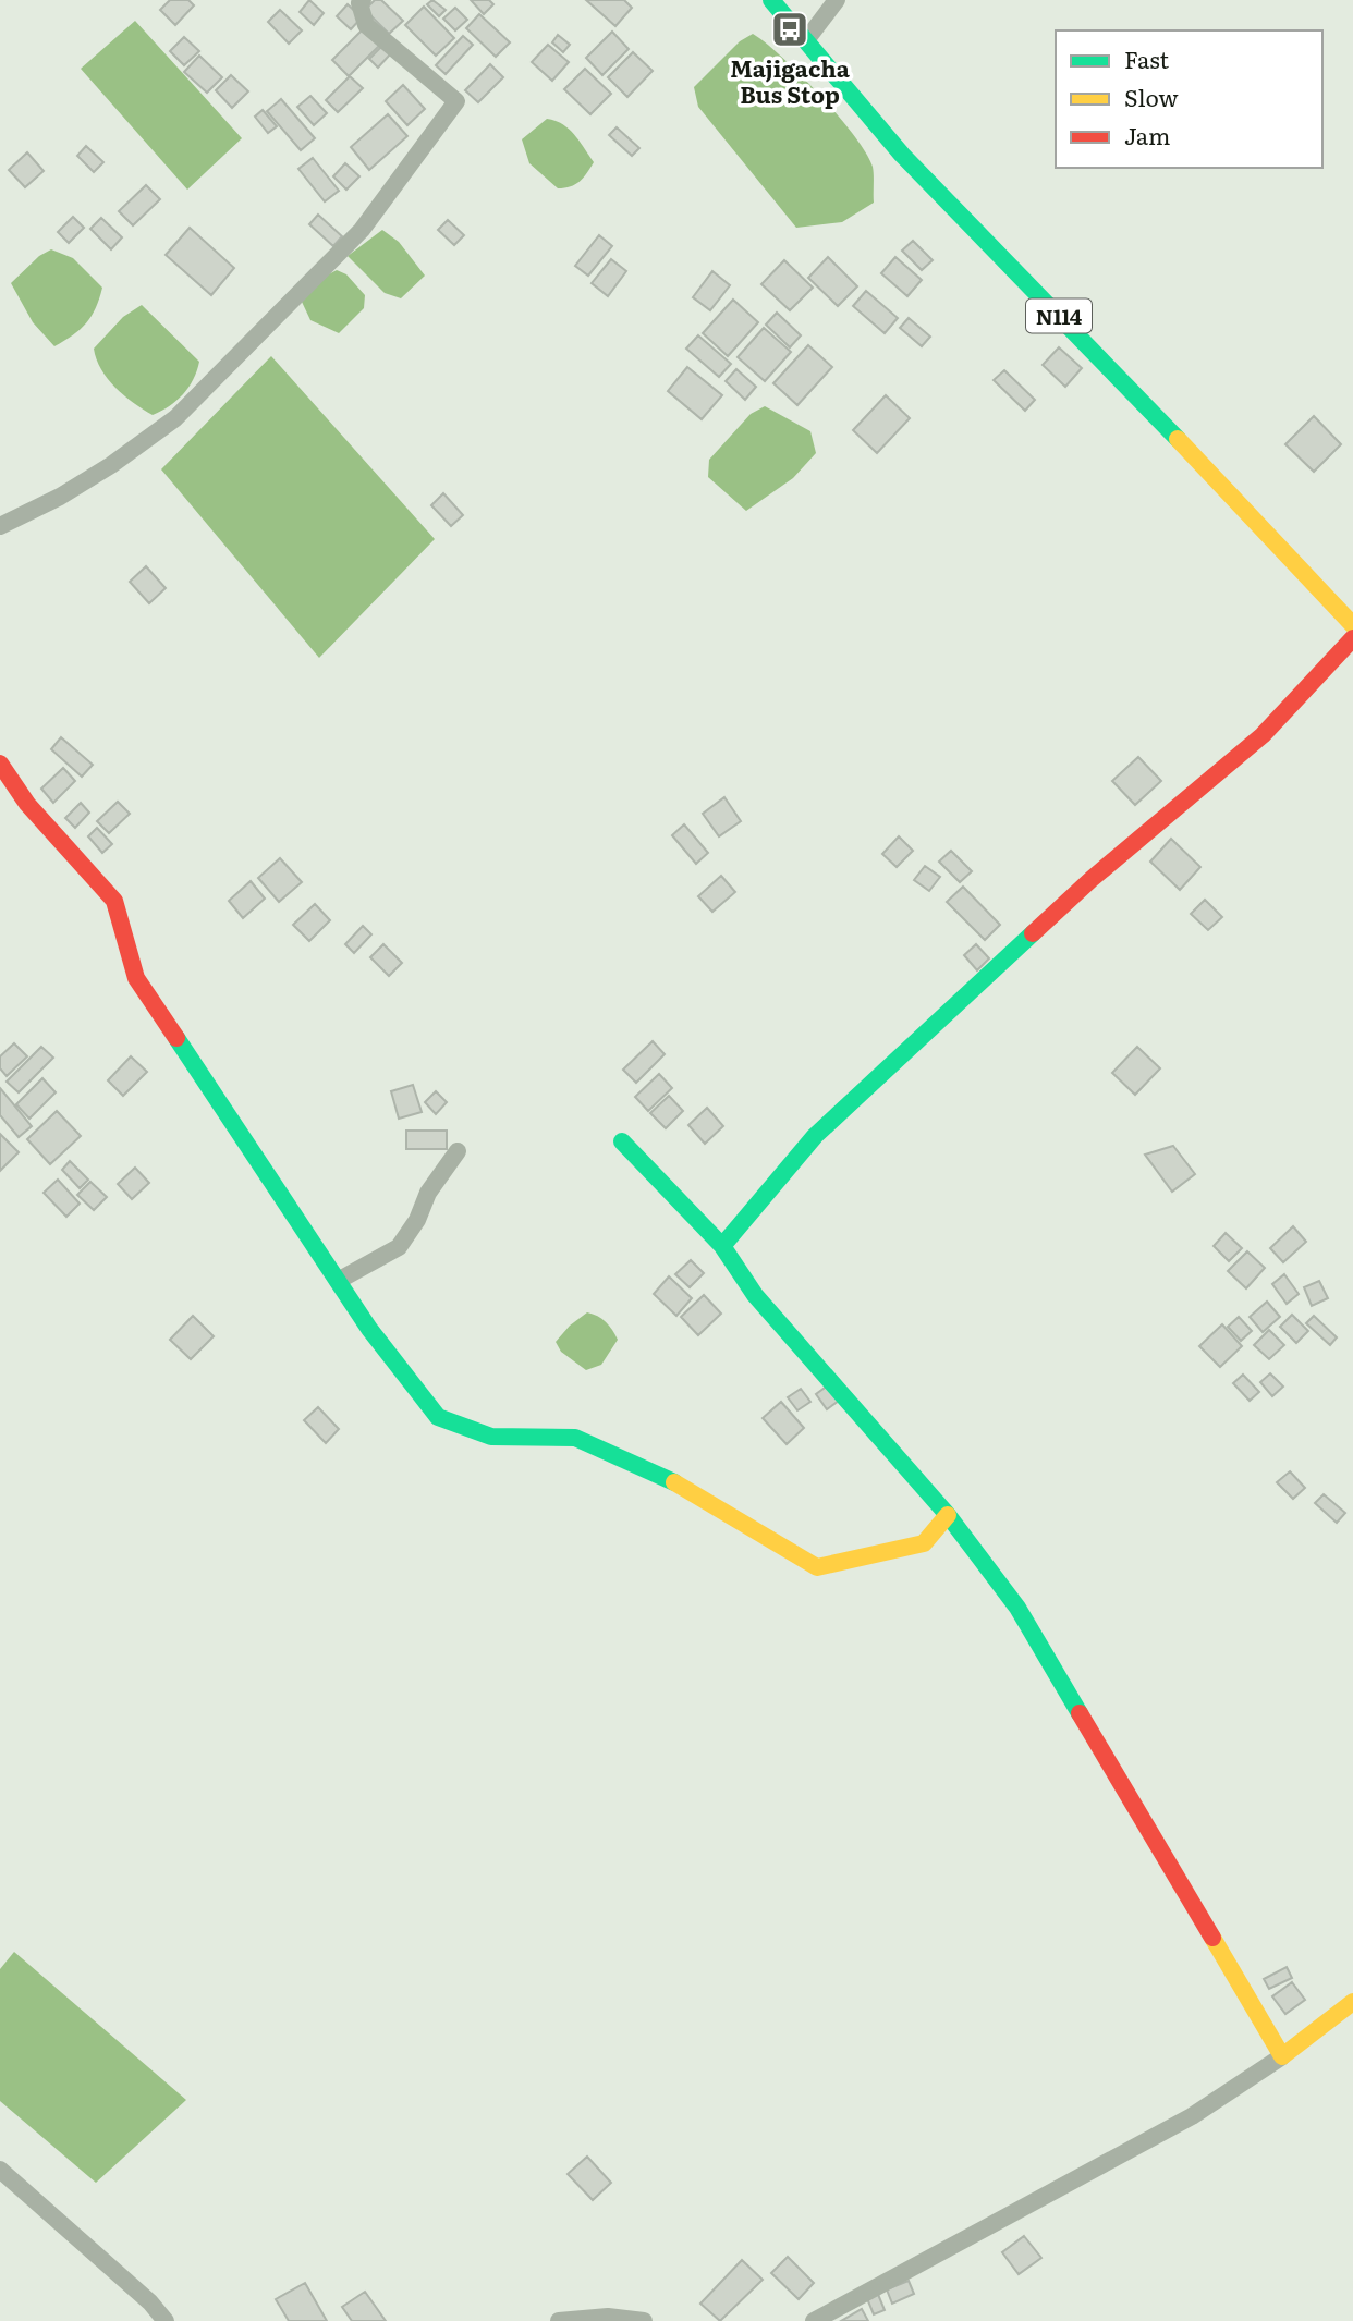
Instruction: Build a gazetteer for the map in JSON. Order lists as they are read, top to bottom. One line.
{"streets":{"main road":["N114"]},"places":{"bus stop":["Majigacha Bus Stop"]},"legend":["Fast","Slow","Jam"]}
